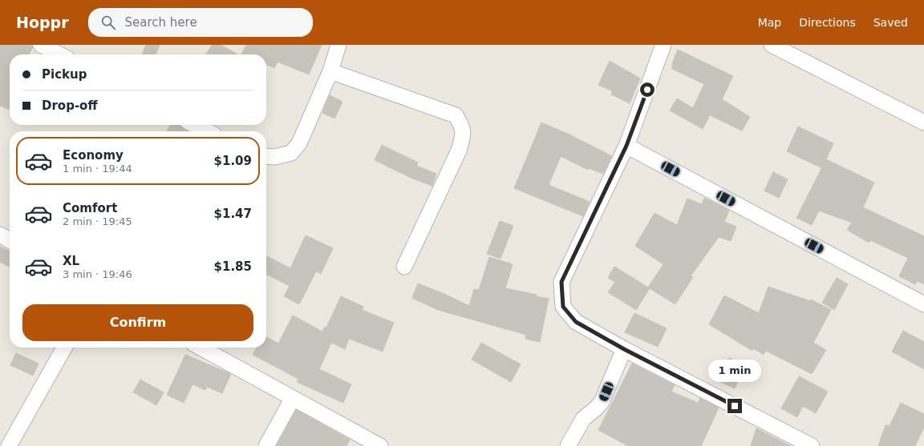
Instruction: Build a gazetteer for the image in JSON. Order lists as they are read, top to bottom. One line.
{"page":{"header":"Hoppr","search":"Search here","nav":["Map","Directions","Saved"],"banner":["Pickup","Drop-off"],"list":[{"name":"Economy","note":"1 min · 19:44","value":"$1.09"},{"name":"Comfort","note":"2 min · 19:45","value":"$1.47"},{"name":"XL","note":"3 min · 19:46","value":"$1.85"}],"buttons":"Confirm","bubble":"1 min"}}
